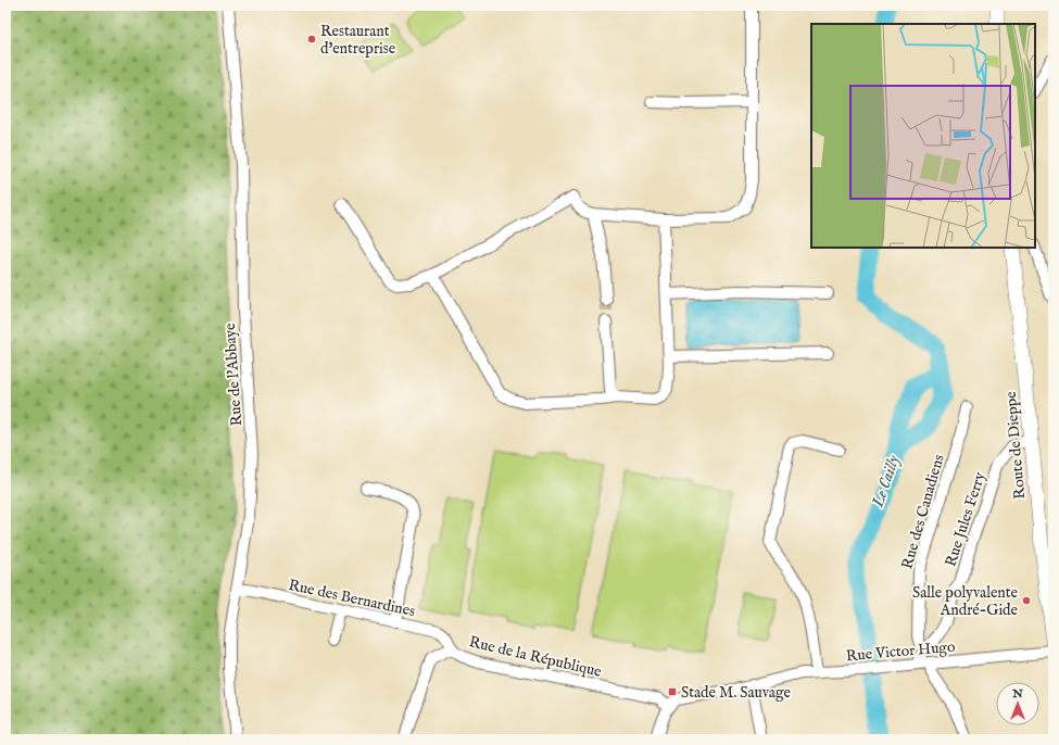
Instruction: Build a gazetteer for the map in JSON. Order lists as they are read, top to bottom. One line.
{"streets":{"main road":["Route de Dieppe"],"street":["Rue de l'Abbaye","Rue des Canadiens","Rue Jules Ferry","Rue des Bernardines","Rue Victor Hugo","Rue de la République"]},"crossings":[["Rue de l'Abbaye","Rue des Bernardines"],["Route de Dieppe","Rue Jules Ferry"],["Rue des Canadiens","Rue Jules Ferry"],["Rue Jules Ferry","Rue Victor Hugo"],["Rue des Bernardines","Rue de la République"],["Rue Victor Hugo","Rue de la République"]],"water":["Le Cailly"],"places":{"other":["Restaurant d'entreprise","Salle polyvalente André-Gide"],"transit":["Stade M. Sauvage"]},"north":"top"}
